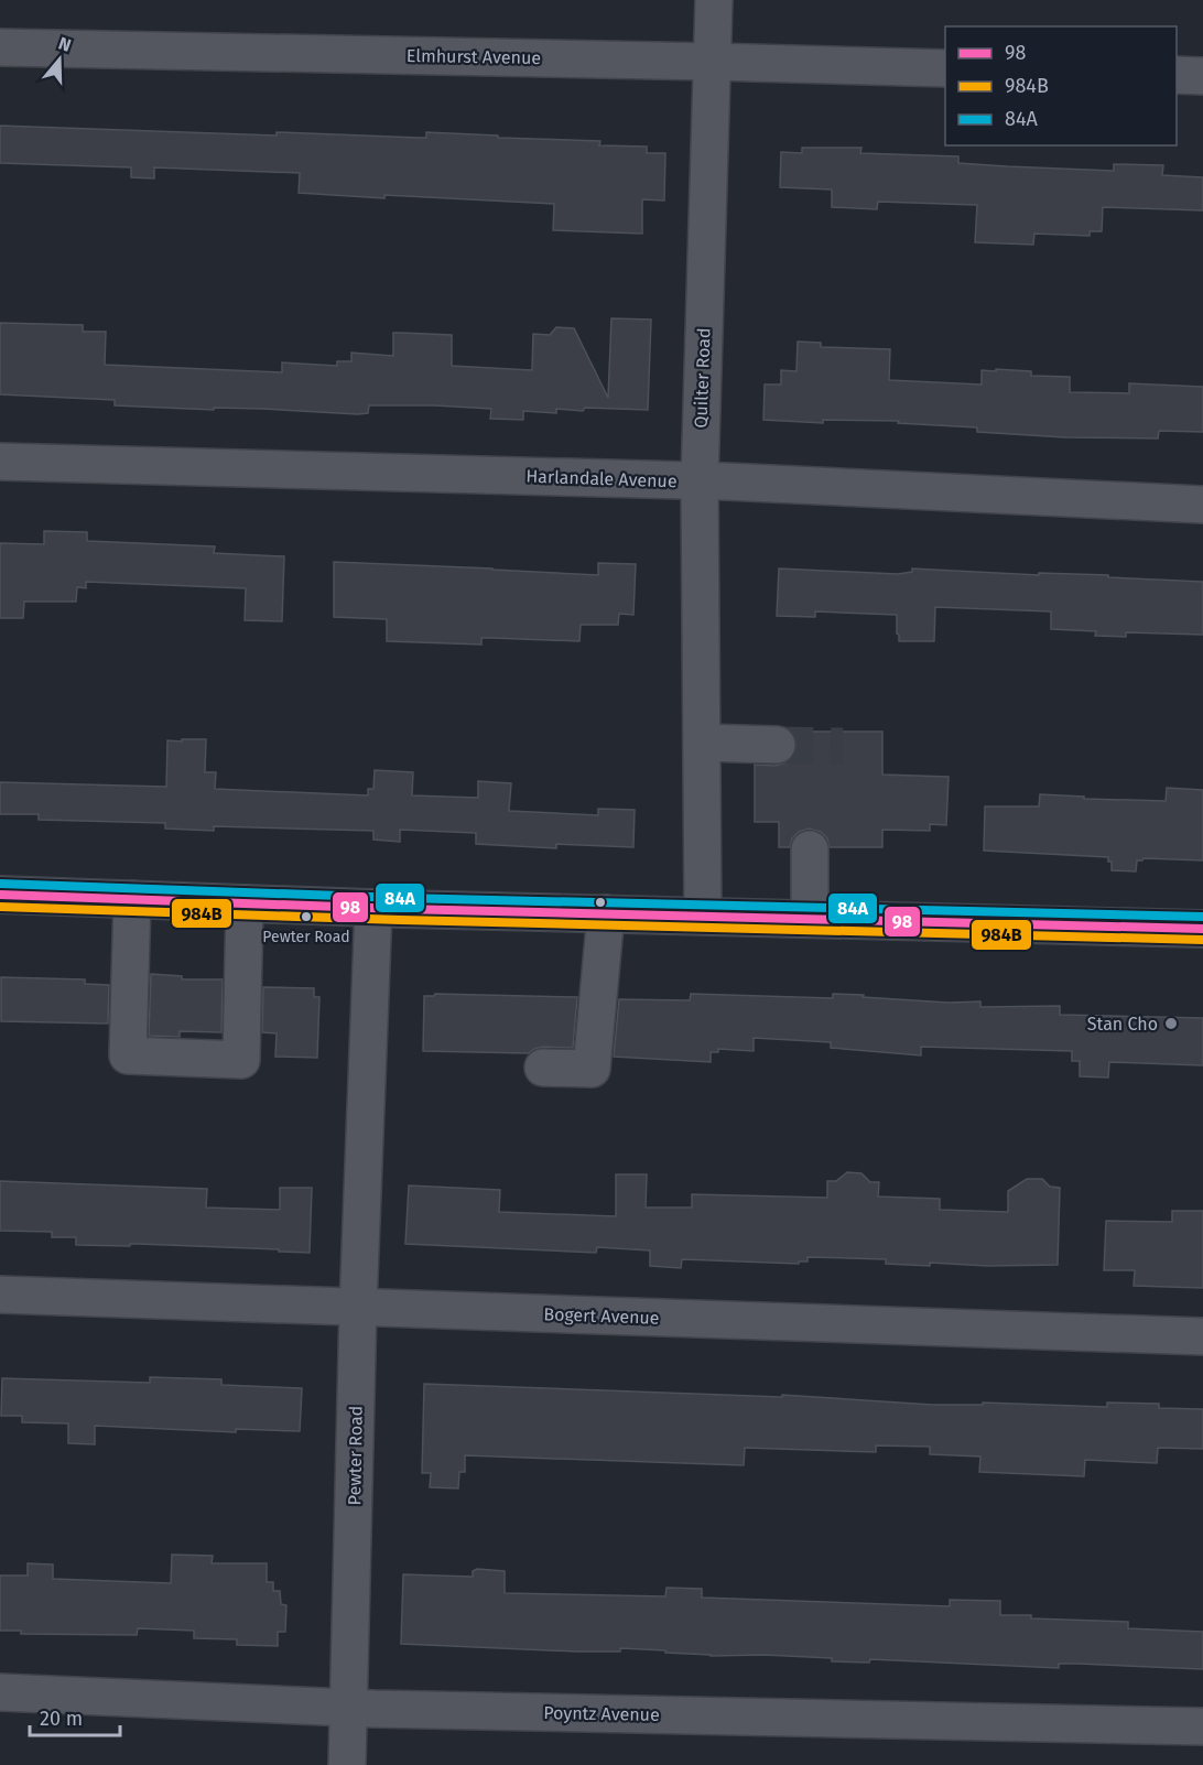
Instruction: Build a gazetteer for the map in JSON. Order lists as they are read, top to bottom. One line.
{"streets":{"street":["Elmhurst Avenue","Quilter Road","Harlandale Avenue","Bogert Avenue","Pewter Road","Poyntz Avenue"]},"crossings":[["Elmhurst Avenue","Quilter Road"],["Quilter Road","Harlandale Avenue"],["Bogert Avenue","Pewter Road"],["Pewter Road","Poyntz Avenue"]],"places":["Pewter Road","Stan Cho"],"lines":["transit line 84A","transit line 98","transit line 984B"],"legend":["98","984B","84A"],"scale_bar":"20 m","north":"top"}
